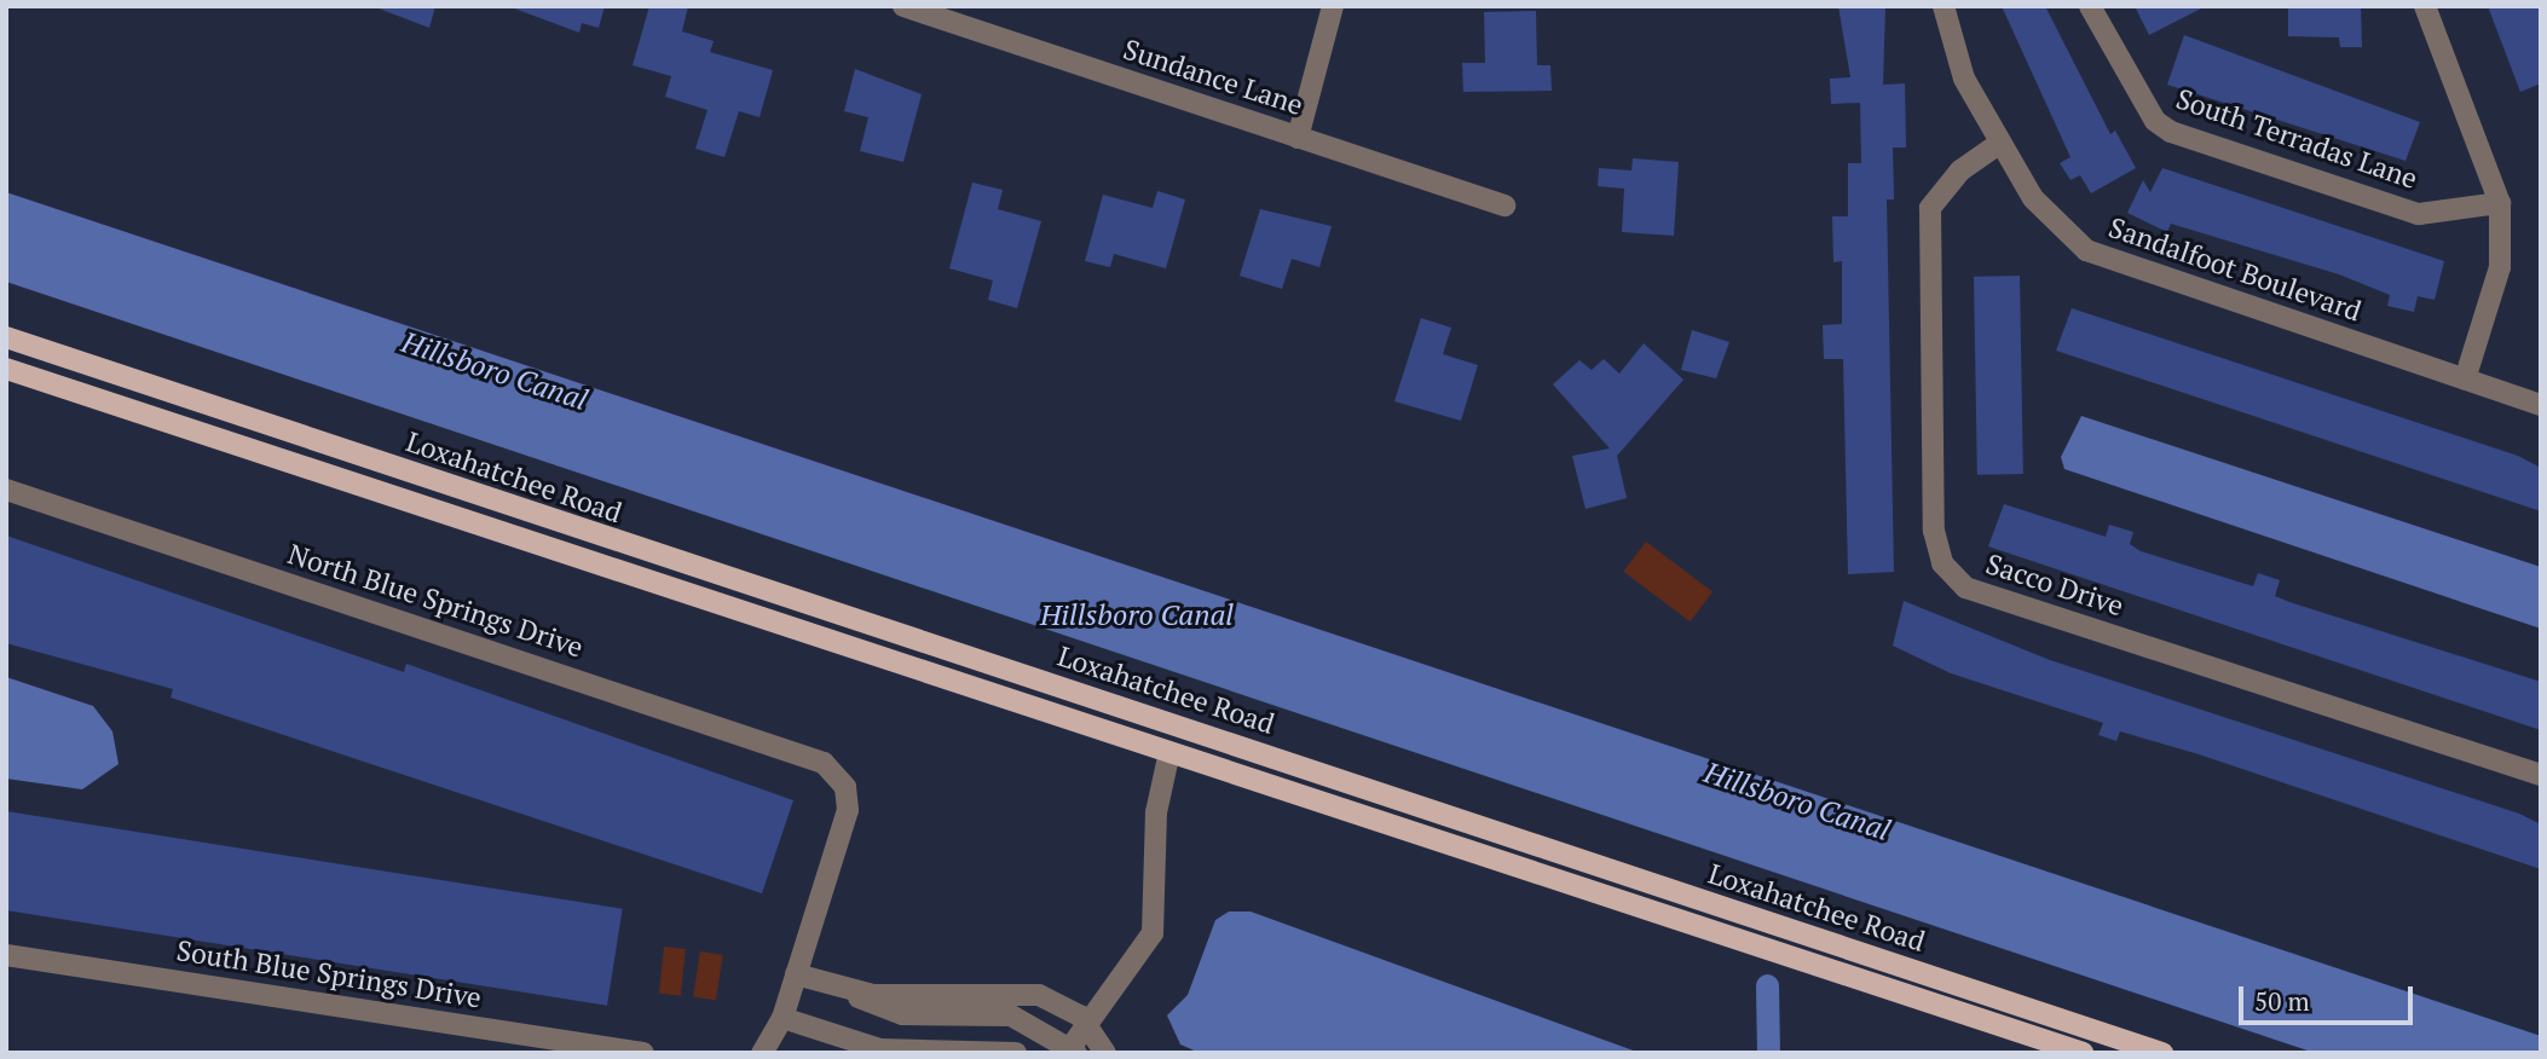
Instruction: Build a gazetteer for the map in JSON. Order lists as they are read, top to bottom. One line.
{"streets":{"main road":["Loxahatchee Road"],"street":["Sundance Lane","South Terradas Lane","Sandalfoot Boulevard","Sacco Drive","North Blue Springs Drive","South Blue Springs Drive"]},"crossings":[["Sandalfoot Boulevard","Sacco Drive"]],"water":["Hillsboro Canal"],"scale_bar":"50 m"}
